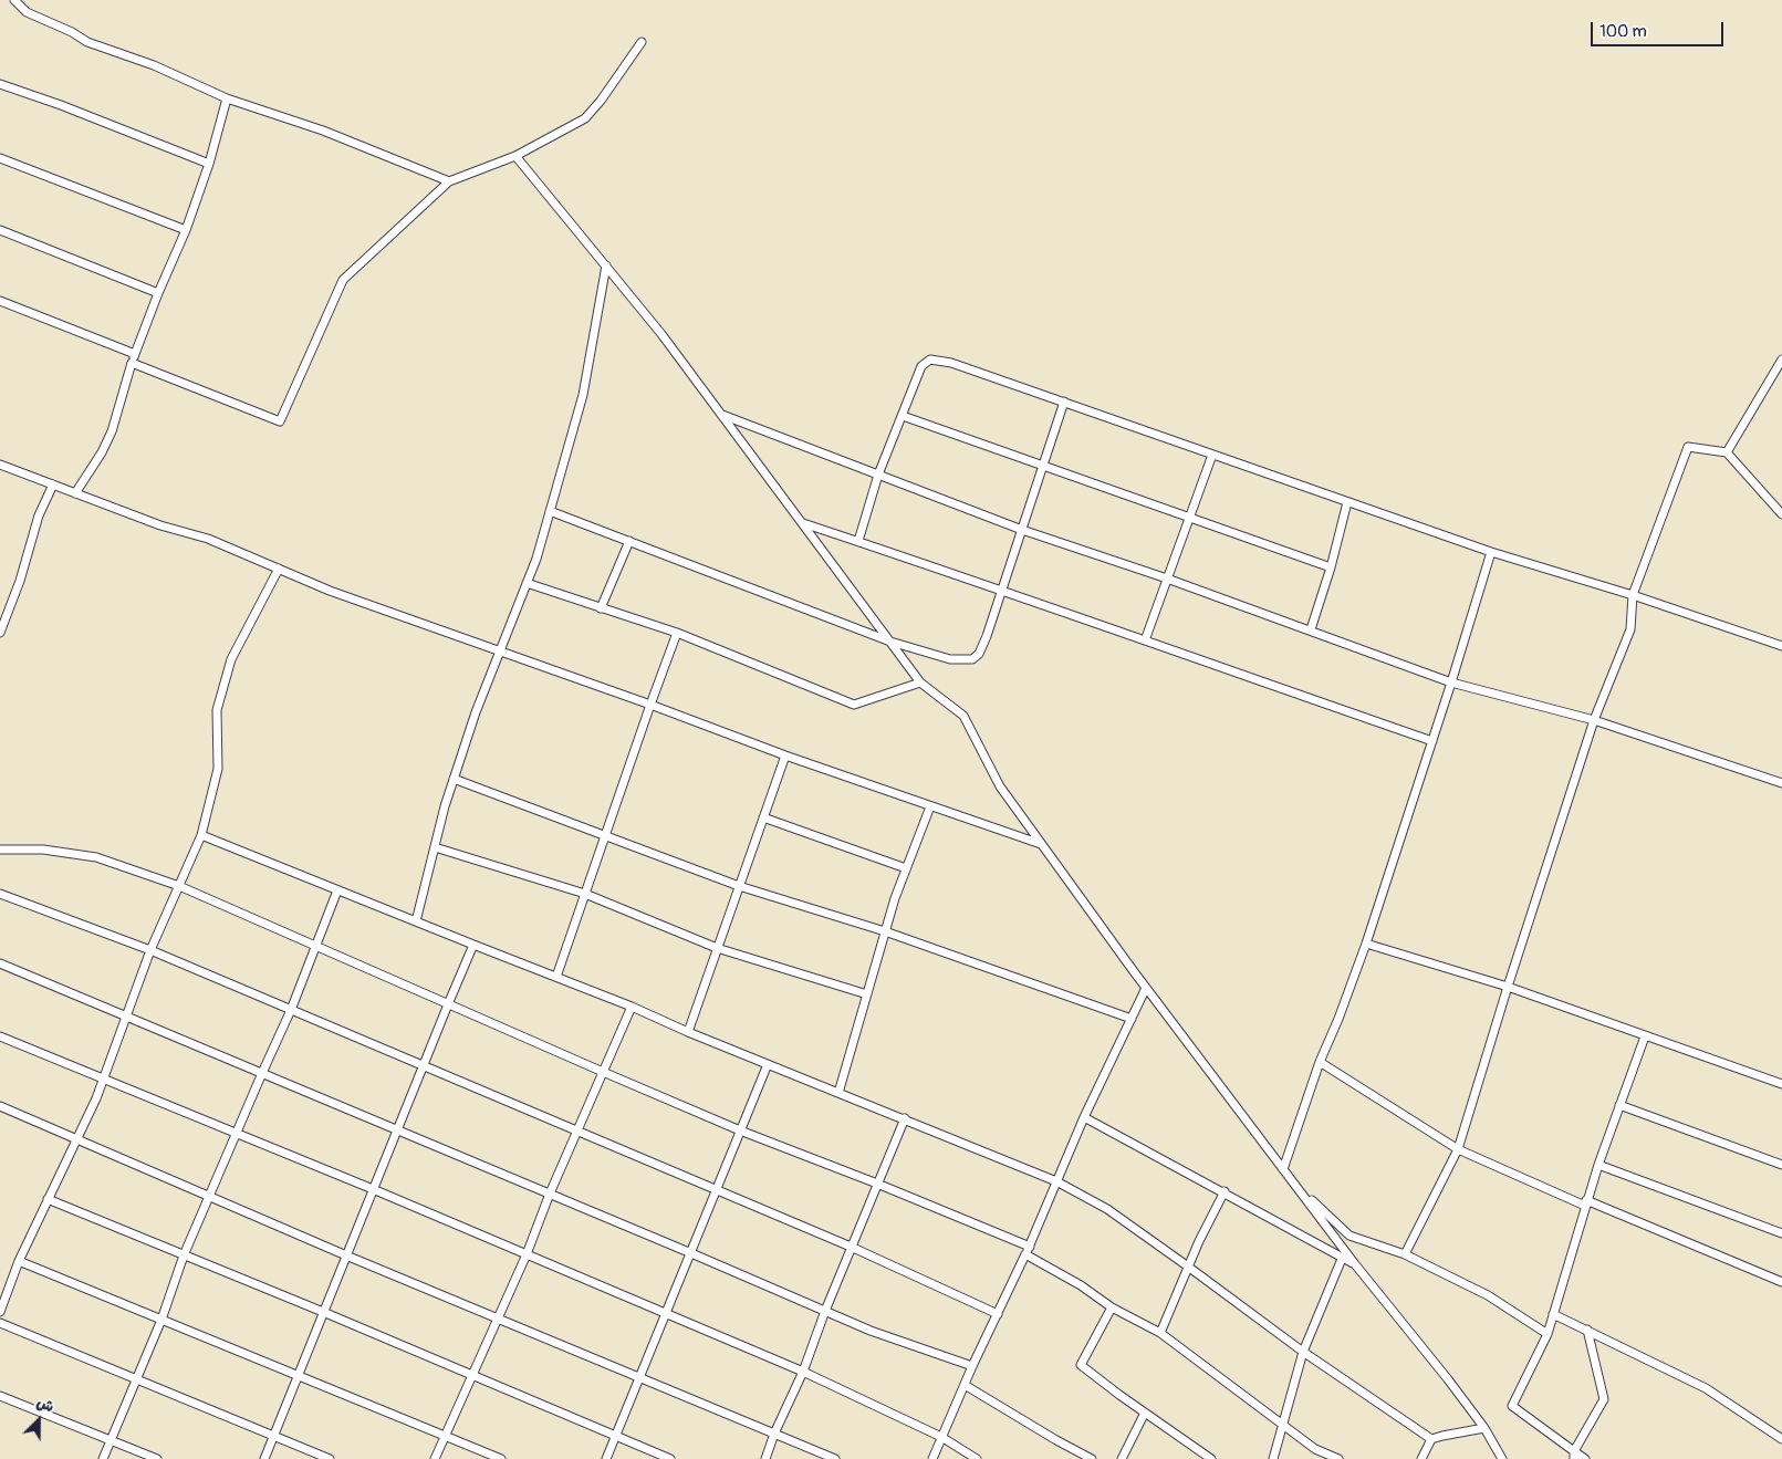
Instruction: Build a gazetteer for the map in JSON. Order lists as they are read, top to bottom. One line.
{"scale_bar":"100 m","north":"top right"}
